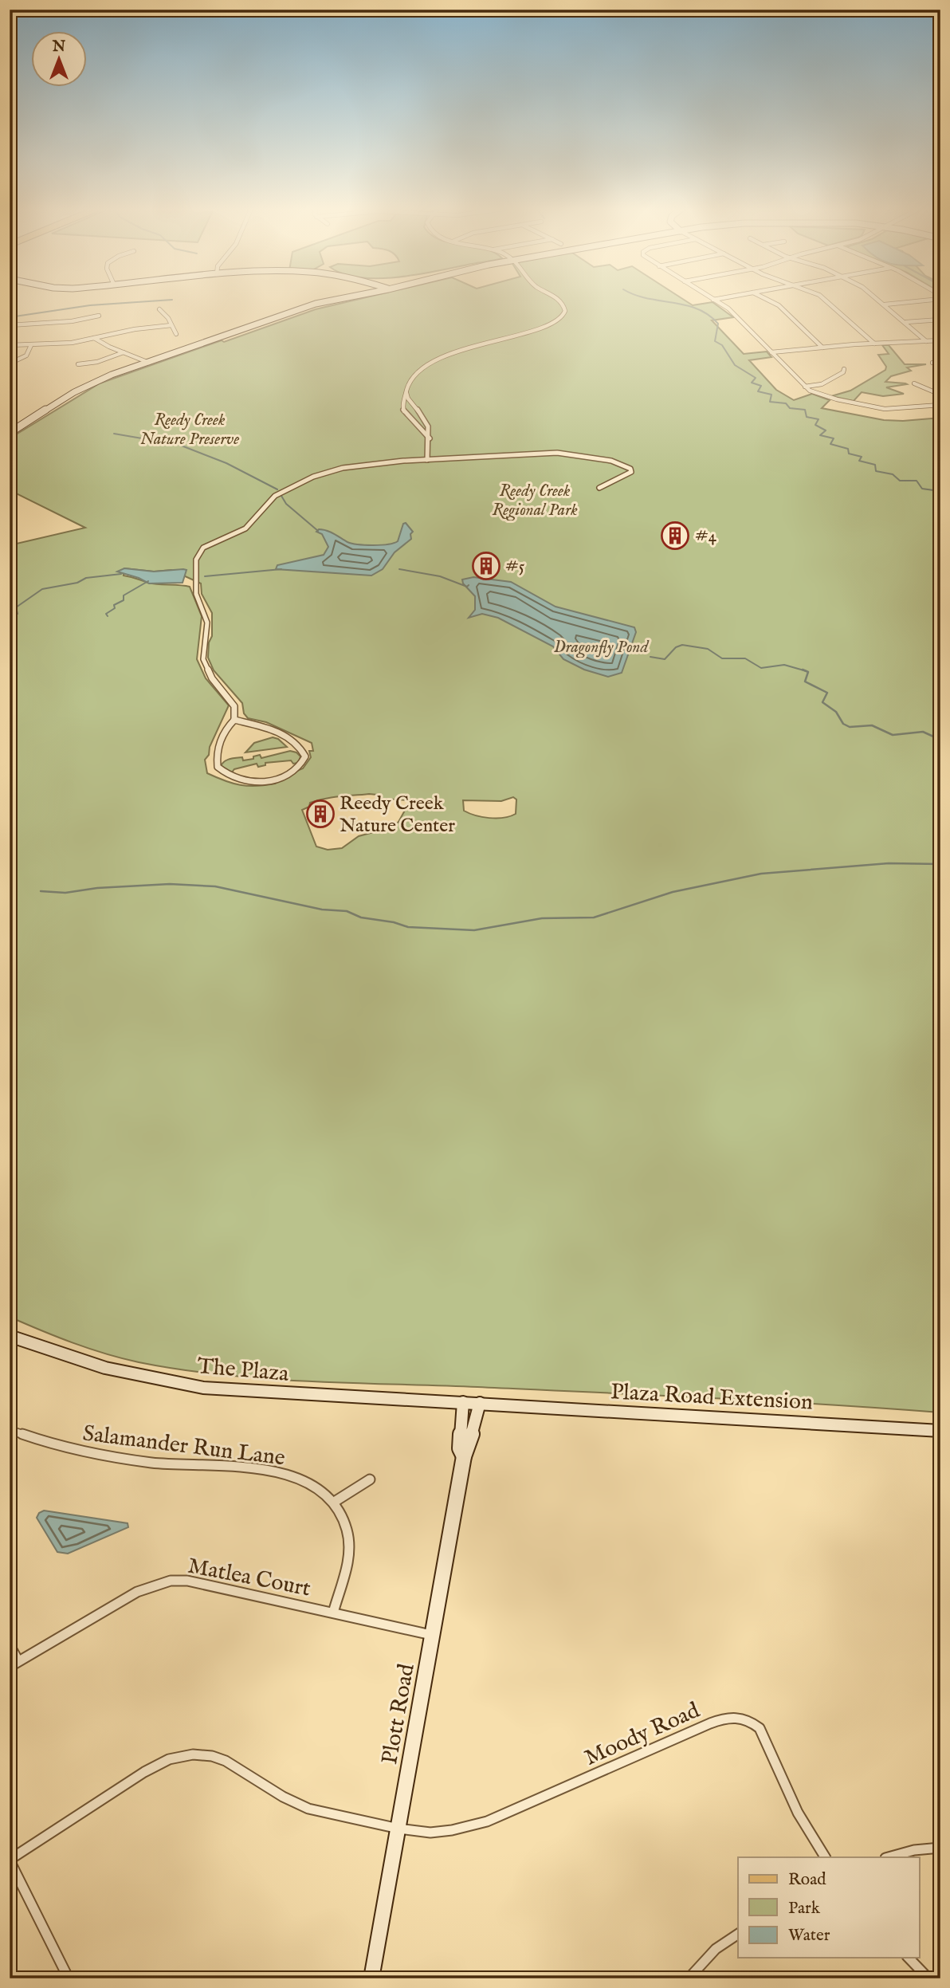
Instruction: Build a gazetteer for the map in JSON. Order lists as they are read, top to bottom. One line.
{"streets":{"street":["The Plaza","Plaza Road Extension","Salamander Run Lane","Matlea Court","Plott Road","Moody Road"]},"crossings":[["The Plaza","Plaza Road Extension"],["The Plaza","Plott Road"],["Plaza Road Extension","Plott Road"],["Salamander Run Lane","Matlea Court"],["Matlea Court","Plott Road"],["Plott Road","Moody Road"]],"water":["Dragonfly Pond"],"parks":["Reedy Creek Nature Preserve","Reedy Creek Regional Park"],"places":{"building":["#4","#5","Reedy Creek Nature Center"]},"legend":["Road","Park","Water"],"north":"top"}
